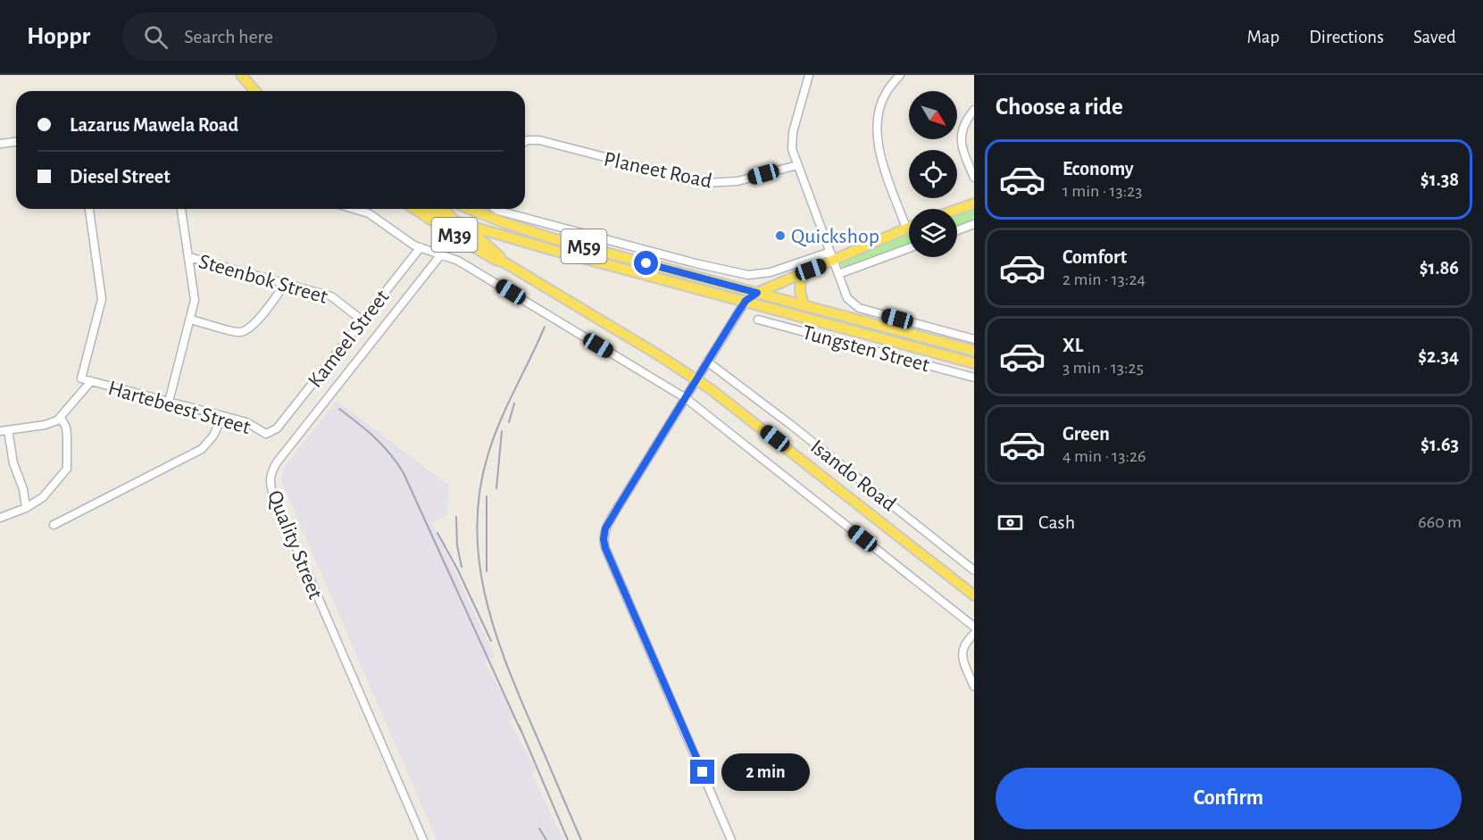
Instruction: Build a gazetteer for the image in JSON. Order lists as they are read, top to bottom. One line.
{"streets":{"main road":["M39","M59","Isando Road"],"street":["Planeet Road","Steenbok Street","Kameel Street","Tungsten Street","Hartebeest Street","Quality Street"]},"crossings":[["M39","M59"],["M39","Isando Road"],["M59","Isando Road"],["Steenbok Street","Kameel Street"],["Kameel Street","Hartebeest Street"],["Kameel Street","Isando Road"],["Isando Road","Quality Street"]],"places":["Quickshop"],"north":"bottom right","page":{"header":"Hoppr","search":"Search here","nav":["Map","Directions","Saved"],"heading":"Choose a ride","banner":["Lazarus Mawela Road","Diesel Street"],"list":[{"name":"Economy","note":"1 min · 13:23","value":"$1.38"},{"name":"Comfort","note":"2 min · 13:24","value":"$1.86"},{"name":"XL","note":"3 min · 13:25","value":"$2.34"},{"name":"Green","note":"4 min · 13:26","value":"$1.63"}],"pay":["Cash","660 m"],"bubble":"2 min","buttons":"Confirm"}}
